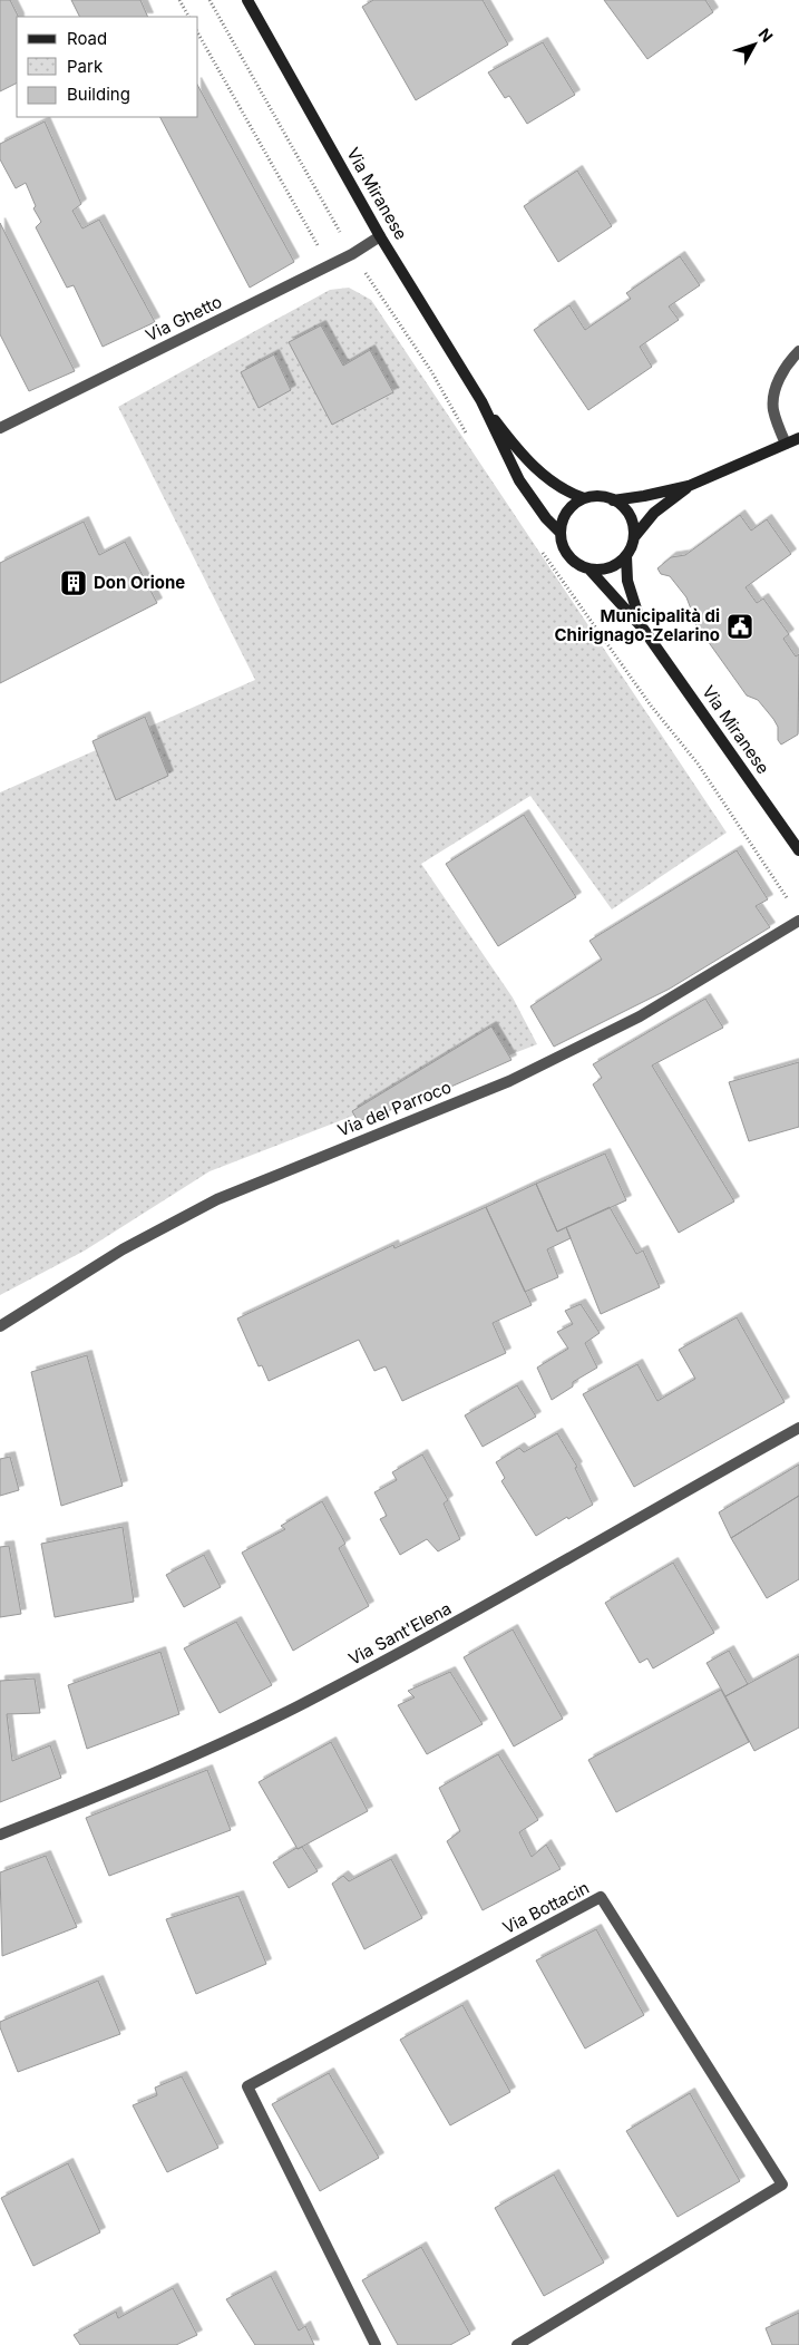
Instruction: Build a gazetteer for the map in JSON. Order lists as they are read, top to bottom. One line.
{"streets":{"street":["Via Miranese","Via Ghetto","Via del Parroco","Via Sant'Elena","Via Bottacin"]},"crossings":[["Via Miranese","Via Ghetto"]],"places":{"building":["Don Orione"],"public building":["Municipalità di Chirignago-Zelarino"]},"legend":["Road","Park","Building"],"north":"top right"}
